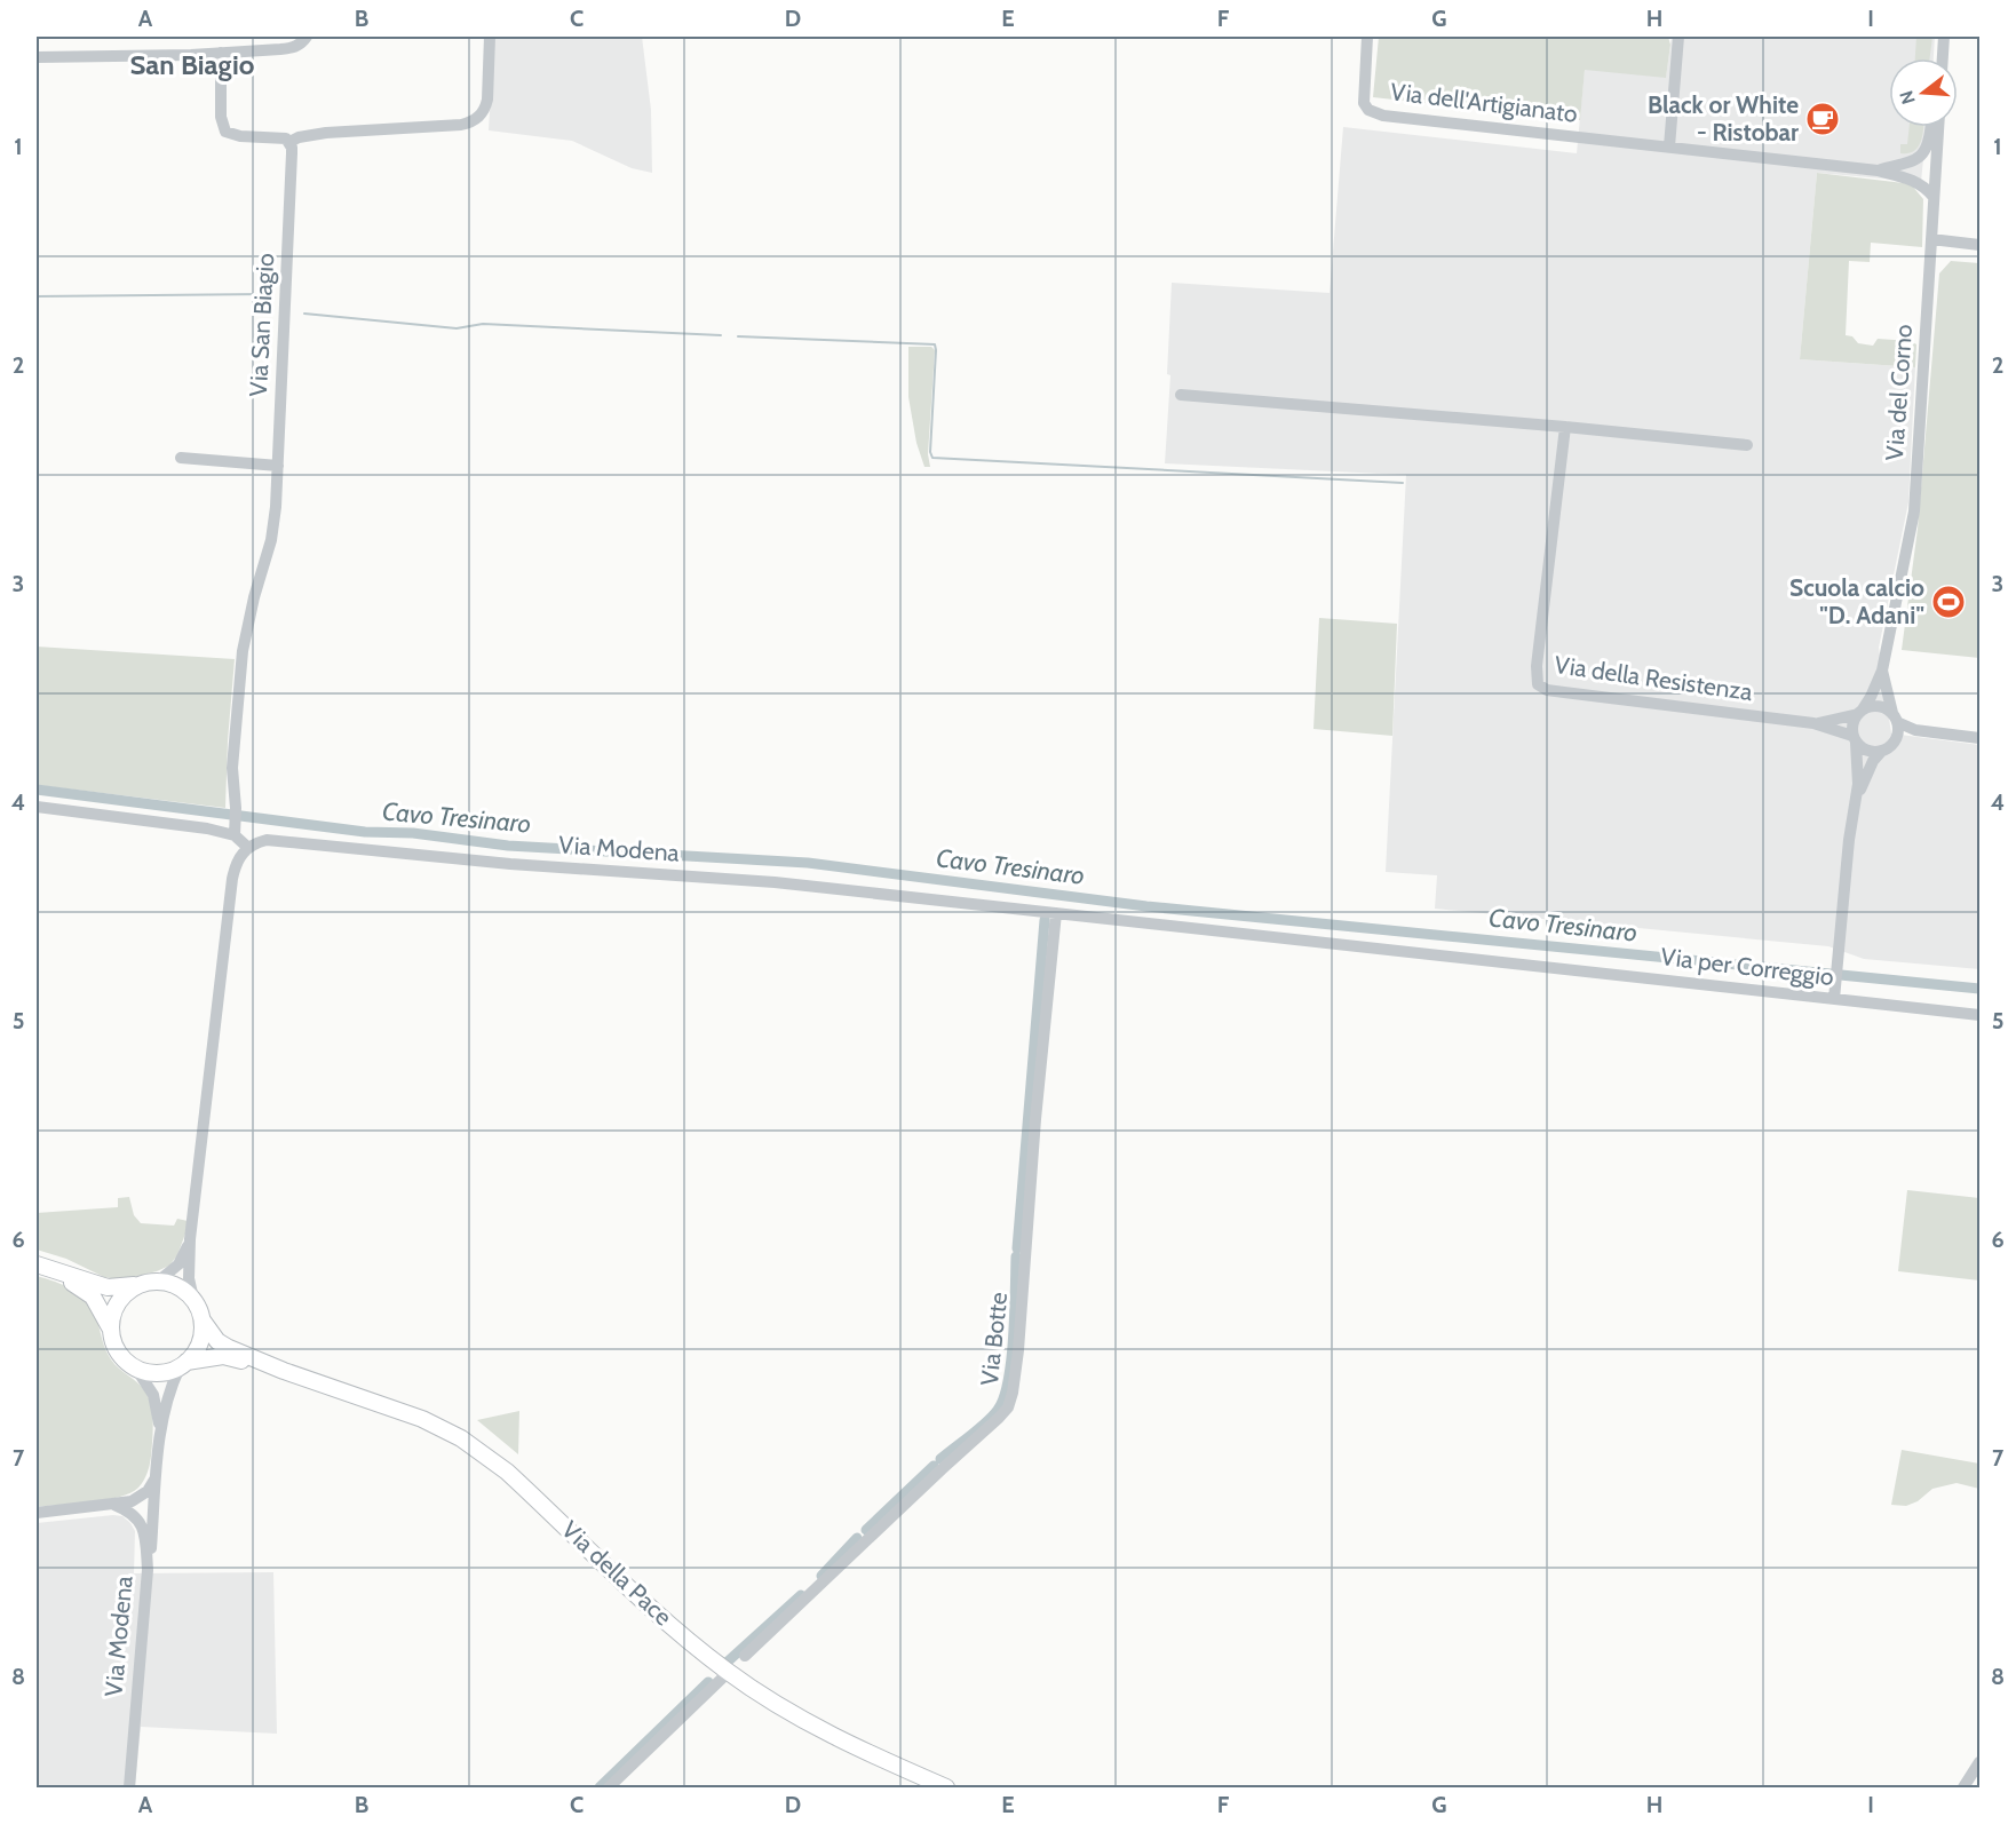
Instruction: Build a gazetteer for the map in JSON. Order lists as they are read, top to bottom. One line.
{"streets":{"main road":["Via della Pace"],"street":["Via dell'Artigianato","Via San Biagio","Via del Corno","Via della Resistenza","Via Modena","Via per Correggio","Via Botte"]},"crossings":[["Via dell'Artigianato","Via del Corno"],["Via del Corno","Via della Resistenza"],["Via del Corno","Via per Correggio"],["Via Modena","Via per Correggio"],["Via Modena","Via Botte"]],"districts":["San Biagio"],"water":["Cavo Tresinaro"],"places":{"cafe":["Black or White - Ristobar"],"sports":["Scuola calcio \"D. Adani\""]},"north":"left","grid":{"columns":["A","B","C","D","E","F","G","H","I"],"rows":["1","2","3","4","5","6","7","8"]}}
